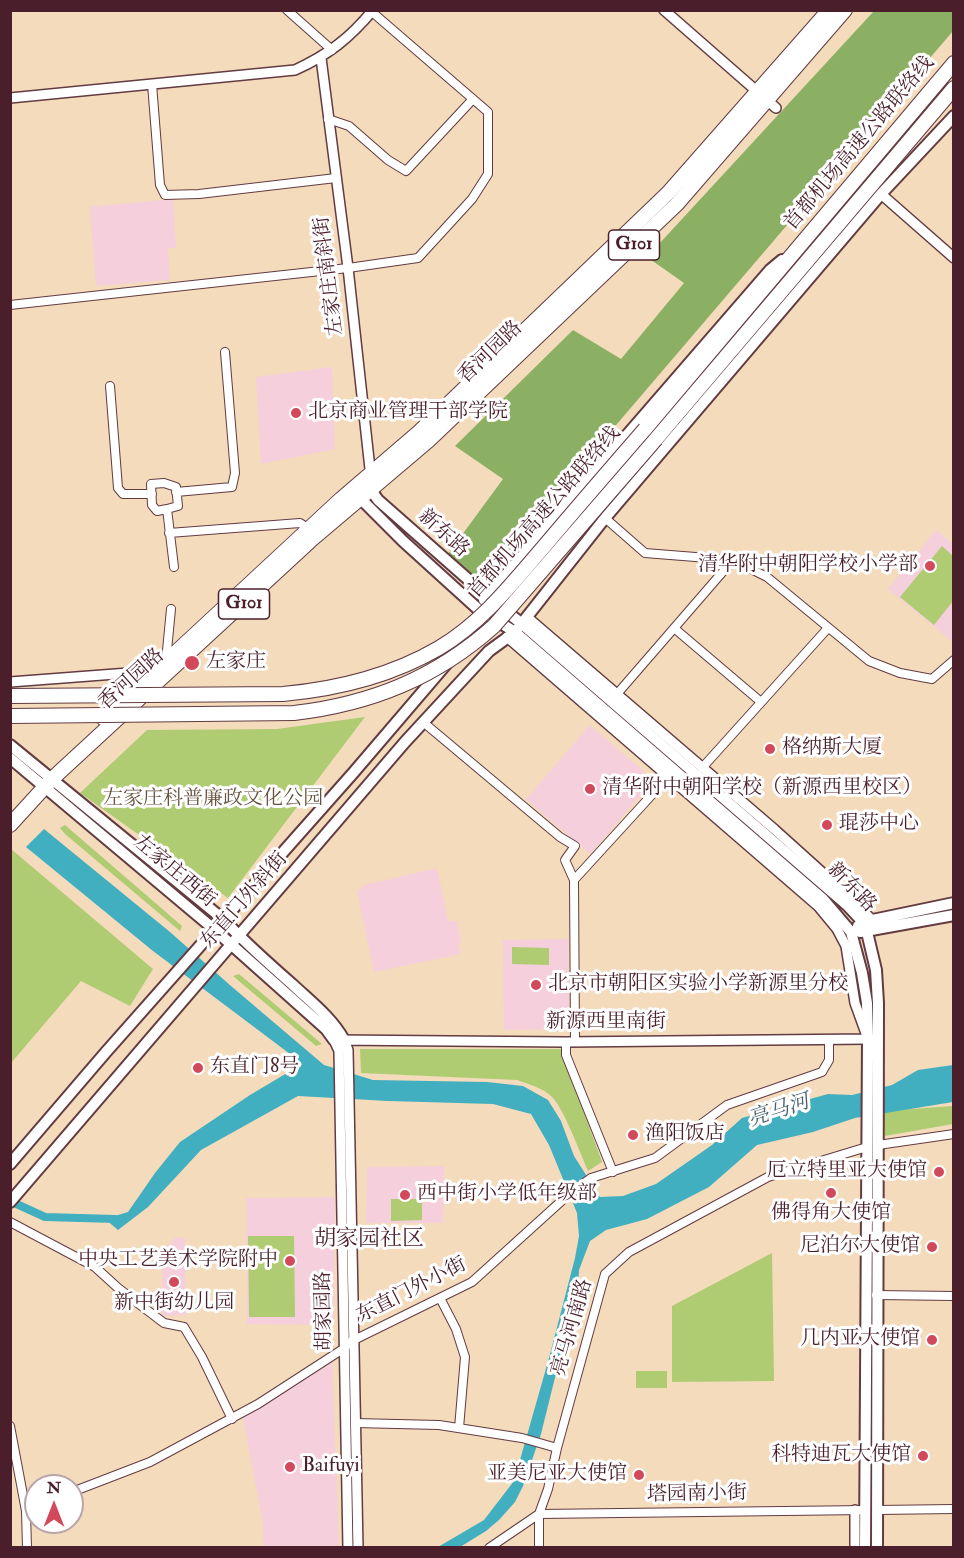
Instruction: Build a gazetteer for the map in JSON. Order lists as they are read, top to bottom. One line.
{"streets":{"highway":["首都机场高速公路联络线","G101","香河园路"],"main road":["新东路","左家庄西街","东直门外斜街"],"street":["左家庄南斜街","新源西里南街","东直门外小街","胡家园路","亮马河南路","塔园南小街"]},"crossings":[["首都机场高速公路联络线","东直门外斜街"],["左家庄南斜街","香河园路"],["左家庄南斜街","新东路"],["香河园路","新东路"],["香河园路","左家庄西街"],["新东路","东直门外斜街"],["新东路","新源西里南街"],["新东路","亮马河南路"],["新东路","塔园南小街"],["左家庄西街","东直门外斜街"],["新源西里南街","胡家园路"],["东直门外小街","胡家园路"],["亮马河南路","塔园南小街"]],"districts":["胡家园社区"],"water":["亮马河"],"parks":["左家庄科普廉政文化公园"],"places":["北京商业管理干部学院","清华附中朝阳学校小学部","左家庄","格纳斯大厦","清华附中朝阳学校（新源西里校区）","琨莎中心","北京市朝阳区实验小学新源里分校","东直门8号","渔阳饭店","厄立特里亚大使馆","佛得角大使馆","西中街小学低年级部","尼泊尔大使馆","中央工艺美术学院附中","新中街幼儿园","几内亚大使馆","科特迪瓦大使馆","Baifuyi","亚美尼亚大使馆"],"north":"top"}
